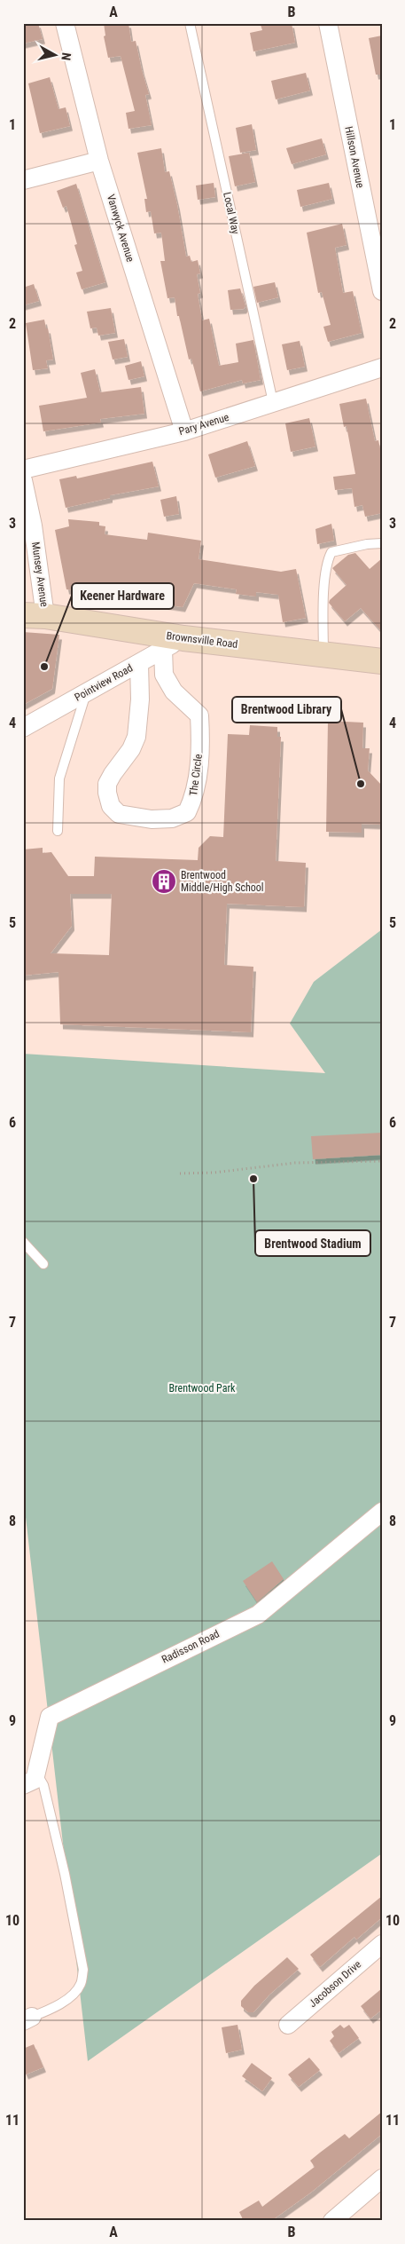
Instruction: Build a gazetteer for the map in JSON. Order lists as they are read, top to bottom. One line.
{"streets":{"main road":["Brownsville Road"],"street":["Hillson Avenue","Vanwyck Avenue","Pary Avenue","Munsey Avenue","Pointview Road","The Circle","Radisson Road","Jacobson Drive"],"lane":["Local Way"]},"crossings":[["Local Way","Pary Avenue"],["Vanwyck Avenue","Pary Avenue"],["Munsey Avenue","Brownsville Road"],["Brownsville Road","Pointview Road"],["Brownsville Road","The Circle"],["Pointview Road","The Circle"]],"parks":["Brentwood Park"],"places":{"other":["Keener Hardware","Brentwood Library","Brentwood Stadium"],"building":["Brentwood Middle/High School"]},"north":"right","grid":{"columns":["A","B"],"rows":["1","2","3","4","5","6","7","8","9","10","11"]}}
